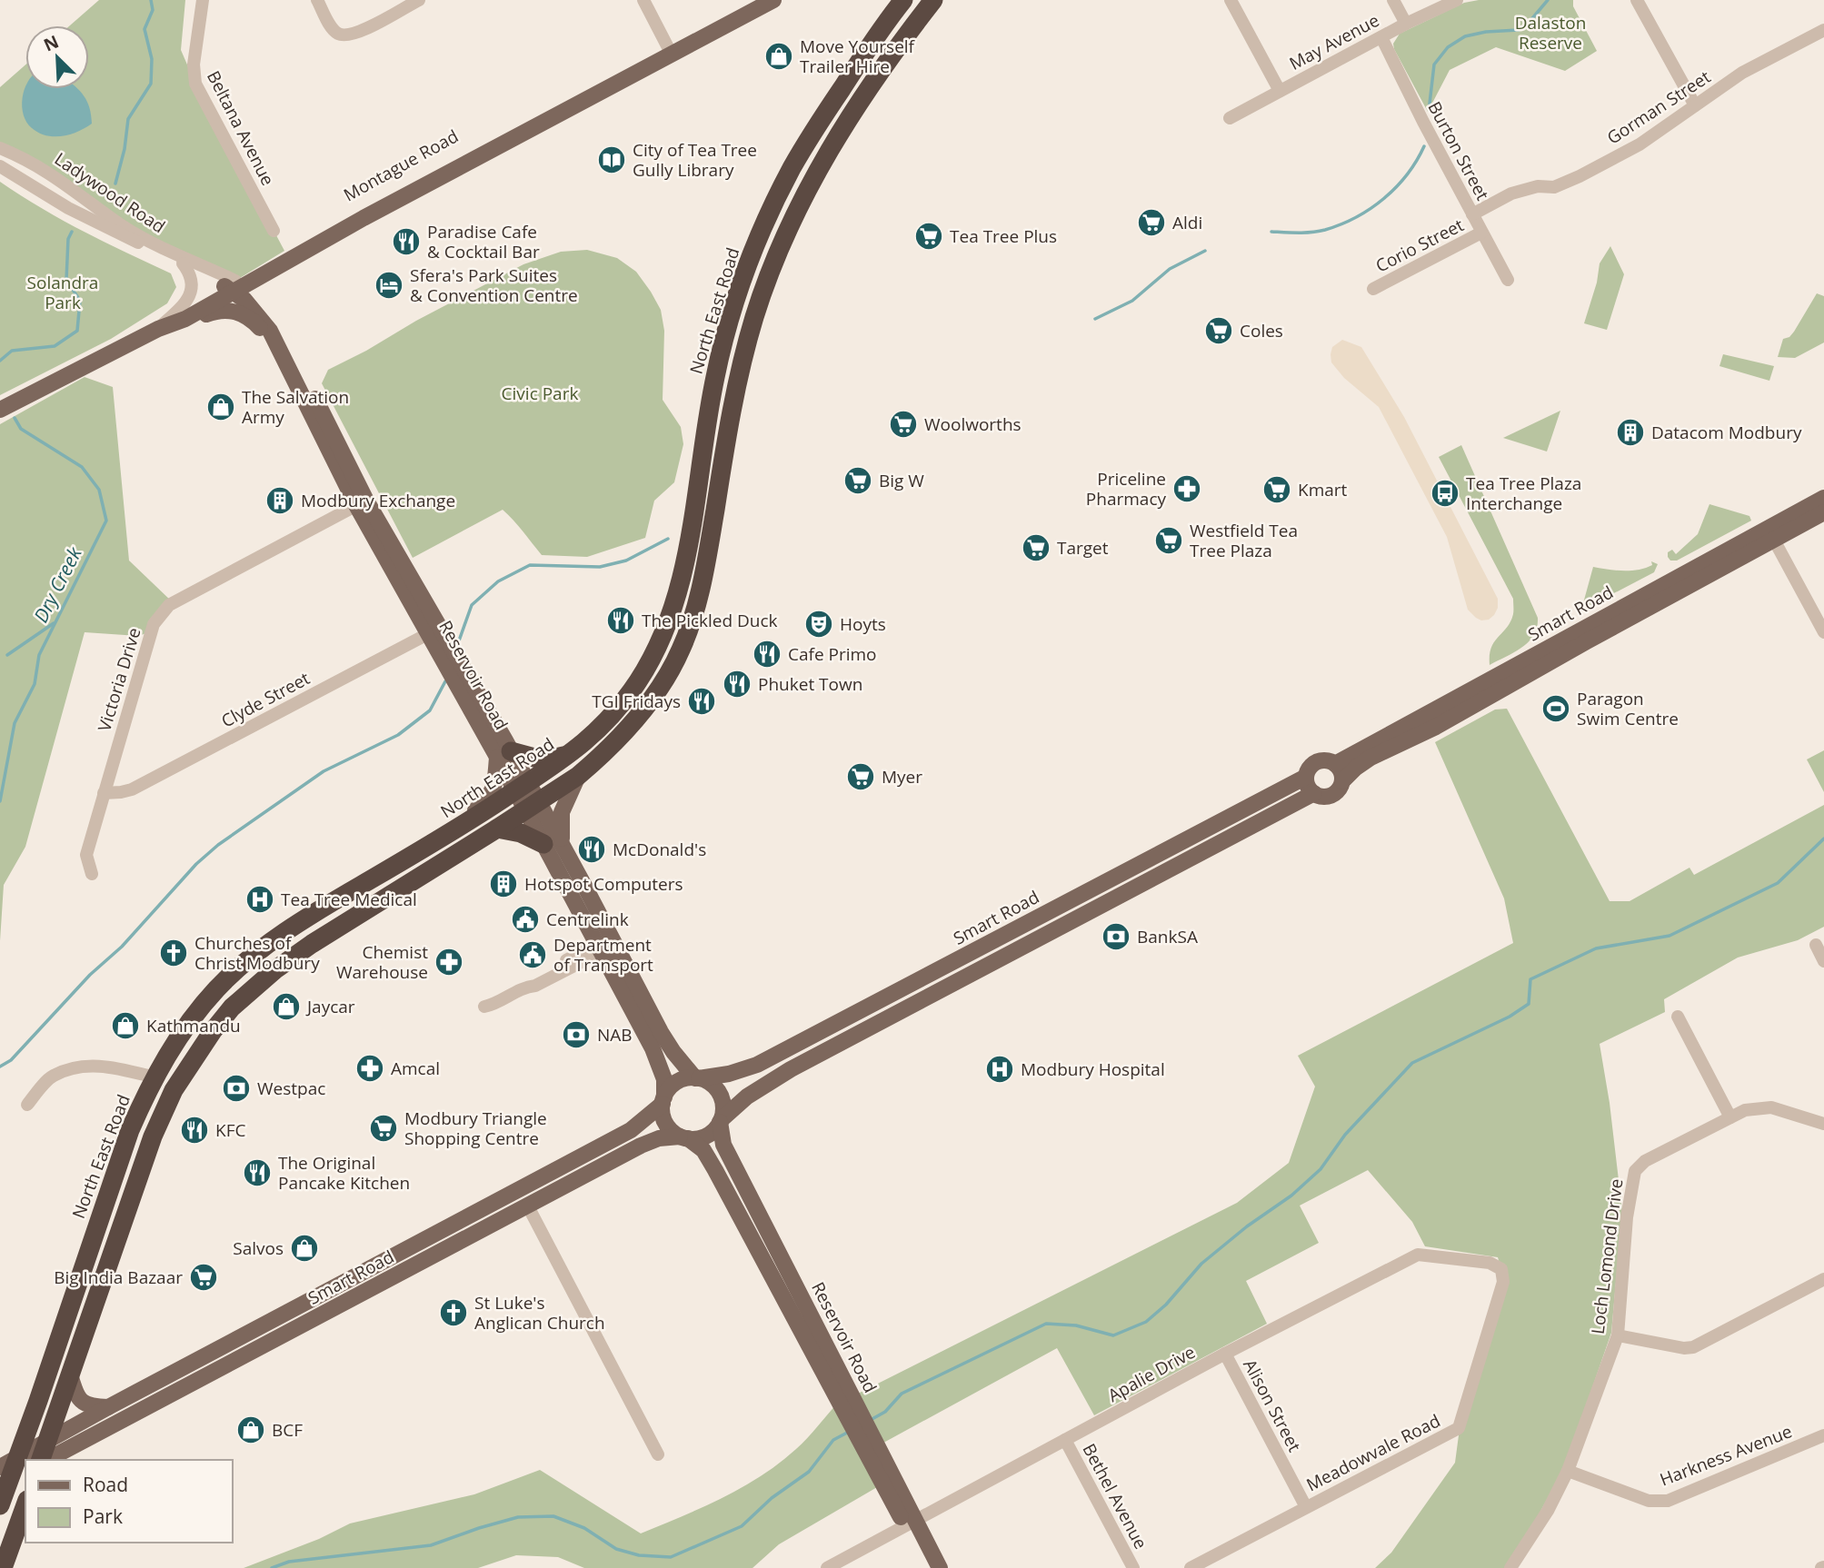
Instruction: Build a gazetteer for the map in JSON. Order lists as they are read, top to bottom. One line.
{"streets":{"highway":["North East Road"],"main road":["Montague Road","Smart Road","Reservoir Road"],"street":["May Avenue","Gorman Street","Beltana Avenue","Burton Street","Ladywood Road","Corio Street","Victoria Drive","Clyde Street","Loch Lomond Drive","Apalie Drive","Alison Street","Meadowvale Road","Harkness Avenue","Bethel Avenue"]},"crossings":[["May Avenue","Burton Street"],["Gorman Street","Burton Street"],["Burton Street","Corio Street"],["Montague Road","Ladywood Road"],["Montague Road","Reservoir Road"],["Ladywood Road","Reservoir Road"],["North East Road","Reservoir Road"],["Smart Road","Reservoir Road"],["Reservoir Road","Victoria Drive"],["Reservoir Road","Clyde Street"],["Reservoir Road","Apalie Drive"],["Victoria Drive","Clyde Street"],["Loch Lomond Drive","Harkness Avenue"],["Apalie Drive","Alison Street"],["Apalie Drive","Meadowvale Road"],["Apalie Drive","Bethel Avenue"],["Alison Street","Meadowvale Road"]],"water":["Dry Creek"],"parks":["Dalaston Reserve","Solandra Park","Civic Park"],"places":{"shop":["Move Yourself Trailer Hire","The Salvation Army","Jaycar","Kathmandu","Salvos","BCF"],"library":["City of Tea Tree Gully Library"],"supermarket":["Aldi","Tea Tree Plus","Coles","Woolworths","Big W","Kmart","Westfield Tea Tree Plaza","Target","Myer","Modbury Triangle Shopping Centre","Big India Bazaar"],"restaurant":["Paradise Cafe & Cocktail Bar","The Pickled Duck","Cafe Primo","Phuket Town","TGI Fridays","McDonald's","KFC","The Original Pancake Kitchen"],"hotel":["Sfera's Park Suites & Convention Centre"],"building":["Datacom Modbury","Modbury Exchange","Hotspot Computers"],"pharmacy":["Priceline Pharmacy","Chemist Warehouse","Amcal"],"bus stop":["Tea Tree Plaza Interchange"],"theatre":["Hoyts"],"sports":["Paragon Swim Centre"],"hospital":["Tea Tree Medical","Modbury Hospital"],"public building":["Centrelink","Department of Transport"],"bank":["BankSA","NAB","Westpac"],"church":["Churches of Christ Modbury","St Luke's Anglican Church"]},"legend":["Road","Park"],"north":"top left"}
